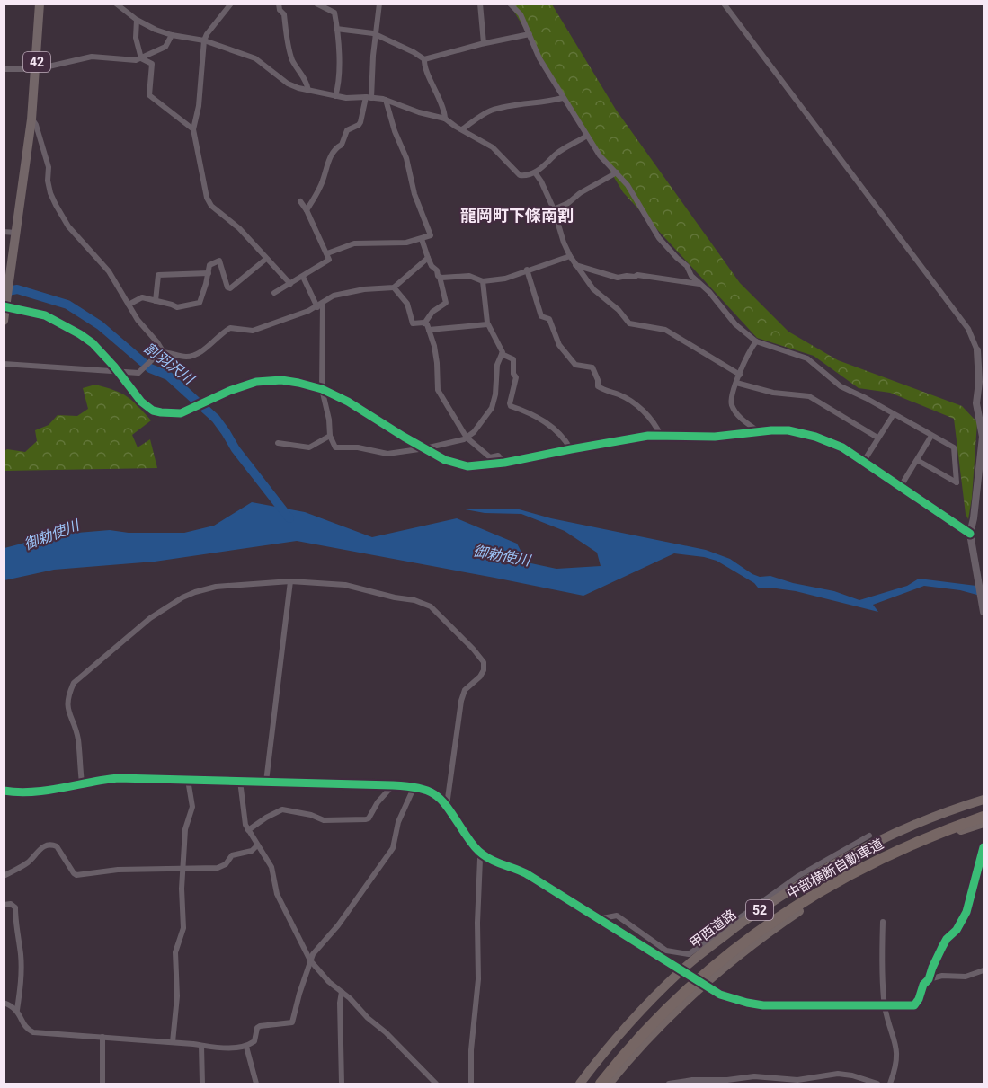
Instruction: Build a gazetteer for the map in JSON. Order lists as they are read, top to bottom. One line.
{"streets":{"highway":["中部横断自動車道","52","甲西道路"],"main road":["42"]},"districts":["龍岡町下條南割"],"water":["割羽沢川","御勅使川"]}
